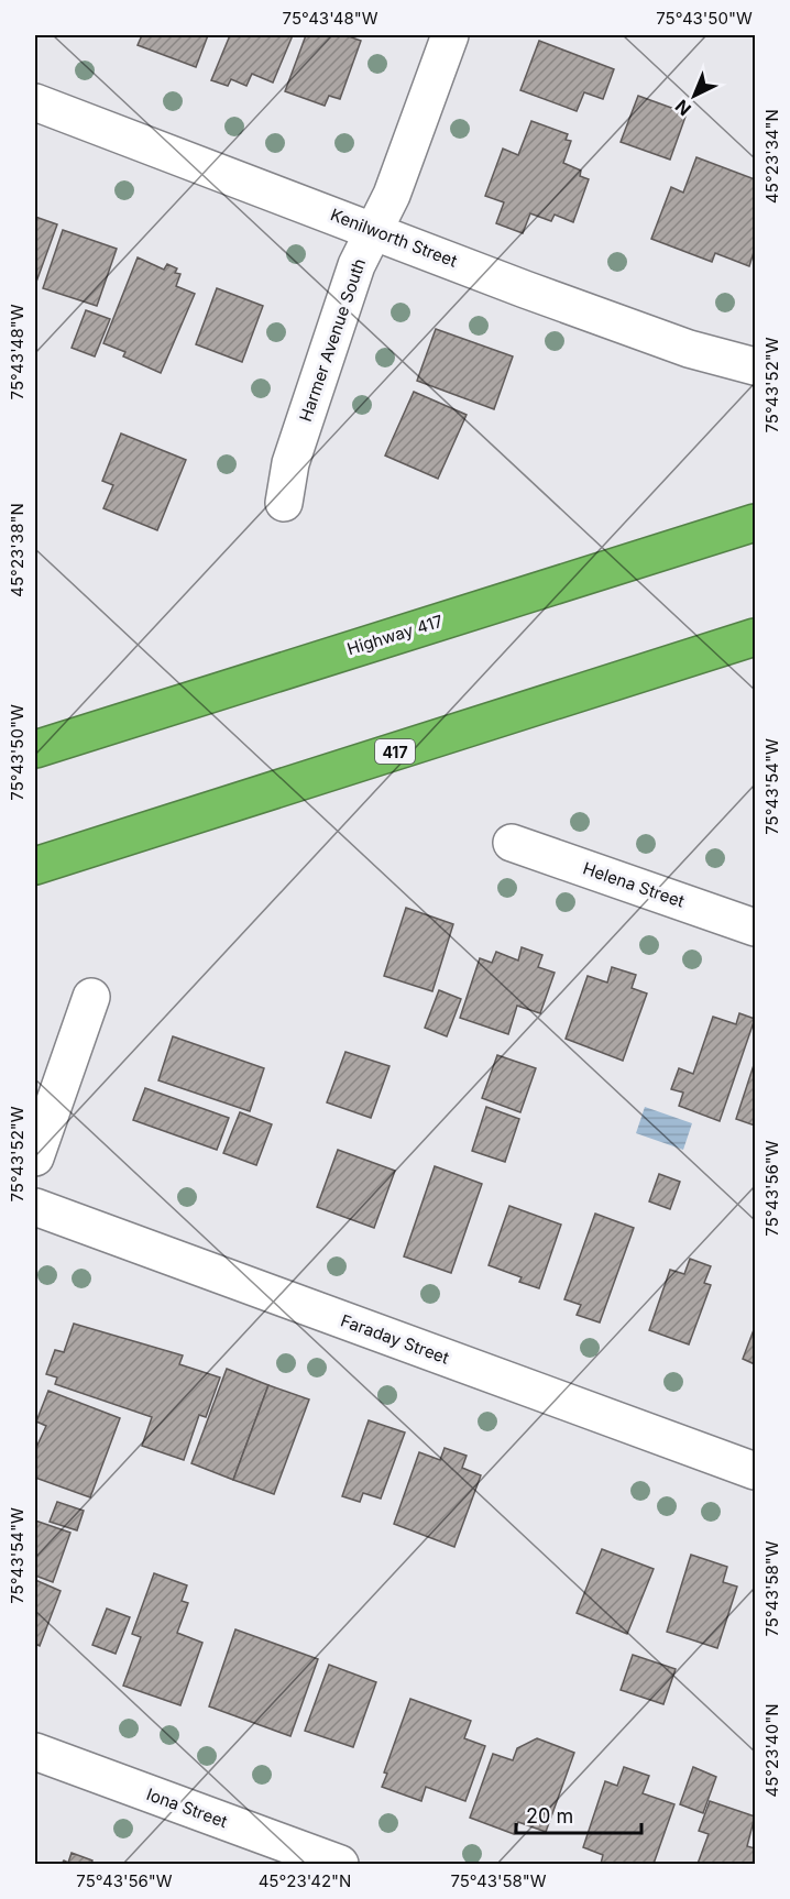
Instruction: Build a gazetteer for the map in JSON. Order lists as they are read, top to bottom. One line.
{"streets":{"highway":["Highway 417","417"],"street":["Kenilworth Street","Harmer Avenue South","Helena Street","Faraday Street","Iona Street"]},"crossings":[["Kenilworth Street","Harmer Avenue South"]],"scale_bar":"20 m","north":"bottom left","coordinates":["75°43'48\"W","75°43'50\"W","45°23'34\"N","75°43'52\"W","45°23'38\"N","75°43'54\"W","75°43'56\"W","75°43'58\"W","45°23'40\"N","45°23'42\"N"]}
